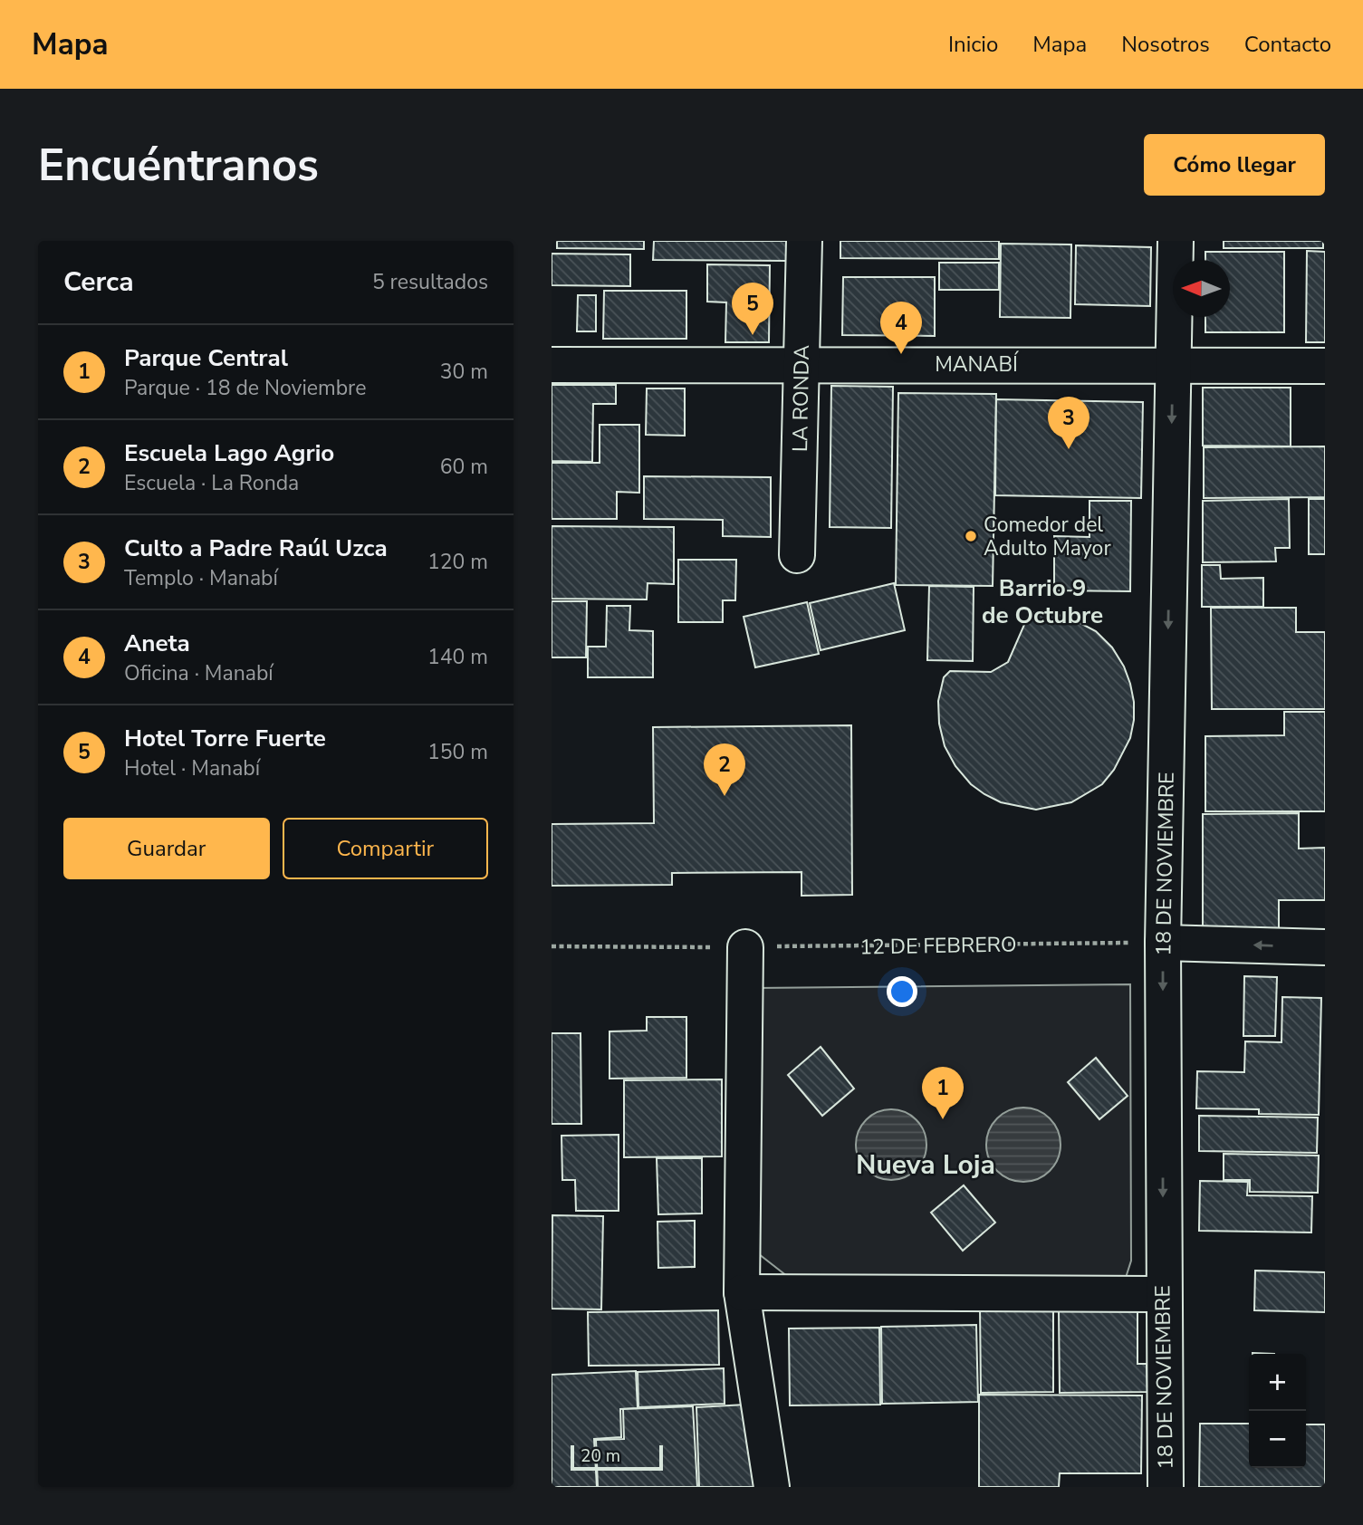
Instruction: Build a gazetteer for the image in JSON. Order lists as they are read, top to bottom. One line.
{"streets":{"street":["MANABÍ","LA RONDA","18 DE NOVIEMBRE"],"path":["12 DE FEBRERO"]},"crossings":[["MANABÍ","LA RONDA"],["MANABÍ","18 DE NOVIEMBRE"],["18 DE NOVIEMBRE","12 DE FEBRERO"]],"one_way":["18 DE NOVIEMBRE"],"districts":["Barrio 9 de Octubre","Nueva Loja"],"places":["Comedor del Adulto Mayor"],"scale_bar":"20 m","north":"left","page":{"header":"Mapa","nav":["Inicio","Mapa","Nosotros","Contacto"],"buttons":["Cómo llegar",["Guardar","Compartir"]],"title":"Encuéntranos","heading":["Cerca","5 resultados"],"pins":["5","4","3","2","1"],"list":[{"mark":"1","name":"Parque Central","note":"Parque · 18 de Noviembre","value":"30 m"},{"mark":"2","name":"Escuela Lago Agrio","note":"Escuela · La Ronda","value":"60 m"},{"mark":"3","name":"Culto a Padre Raúl Uzca","note":"Templo · Manabí","value":"120 m"},{"mark":"4","name":"Aneta","note":"Oficina · Manabí","value":"140 m"},{"mark":"5","name":"Hotel Torre Fuerte","note":"Hotel · Manabí","value":"150 m"}],"map_buttons":["+","−"],"scale":"20 m"}}
